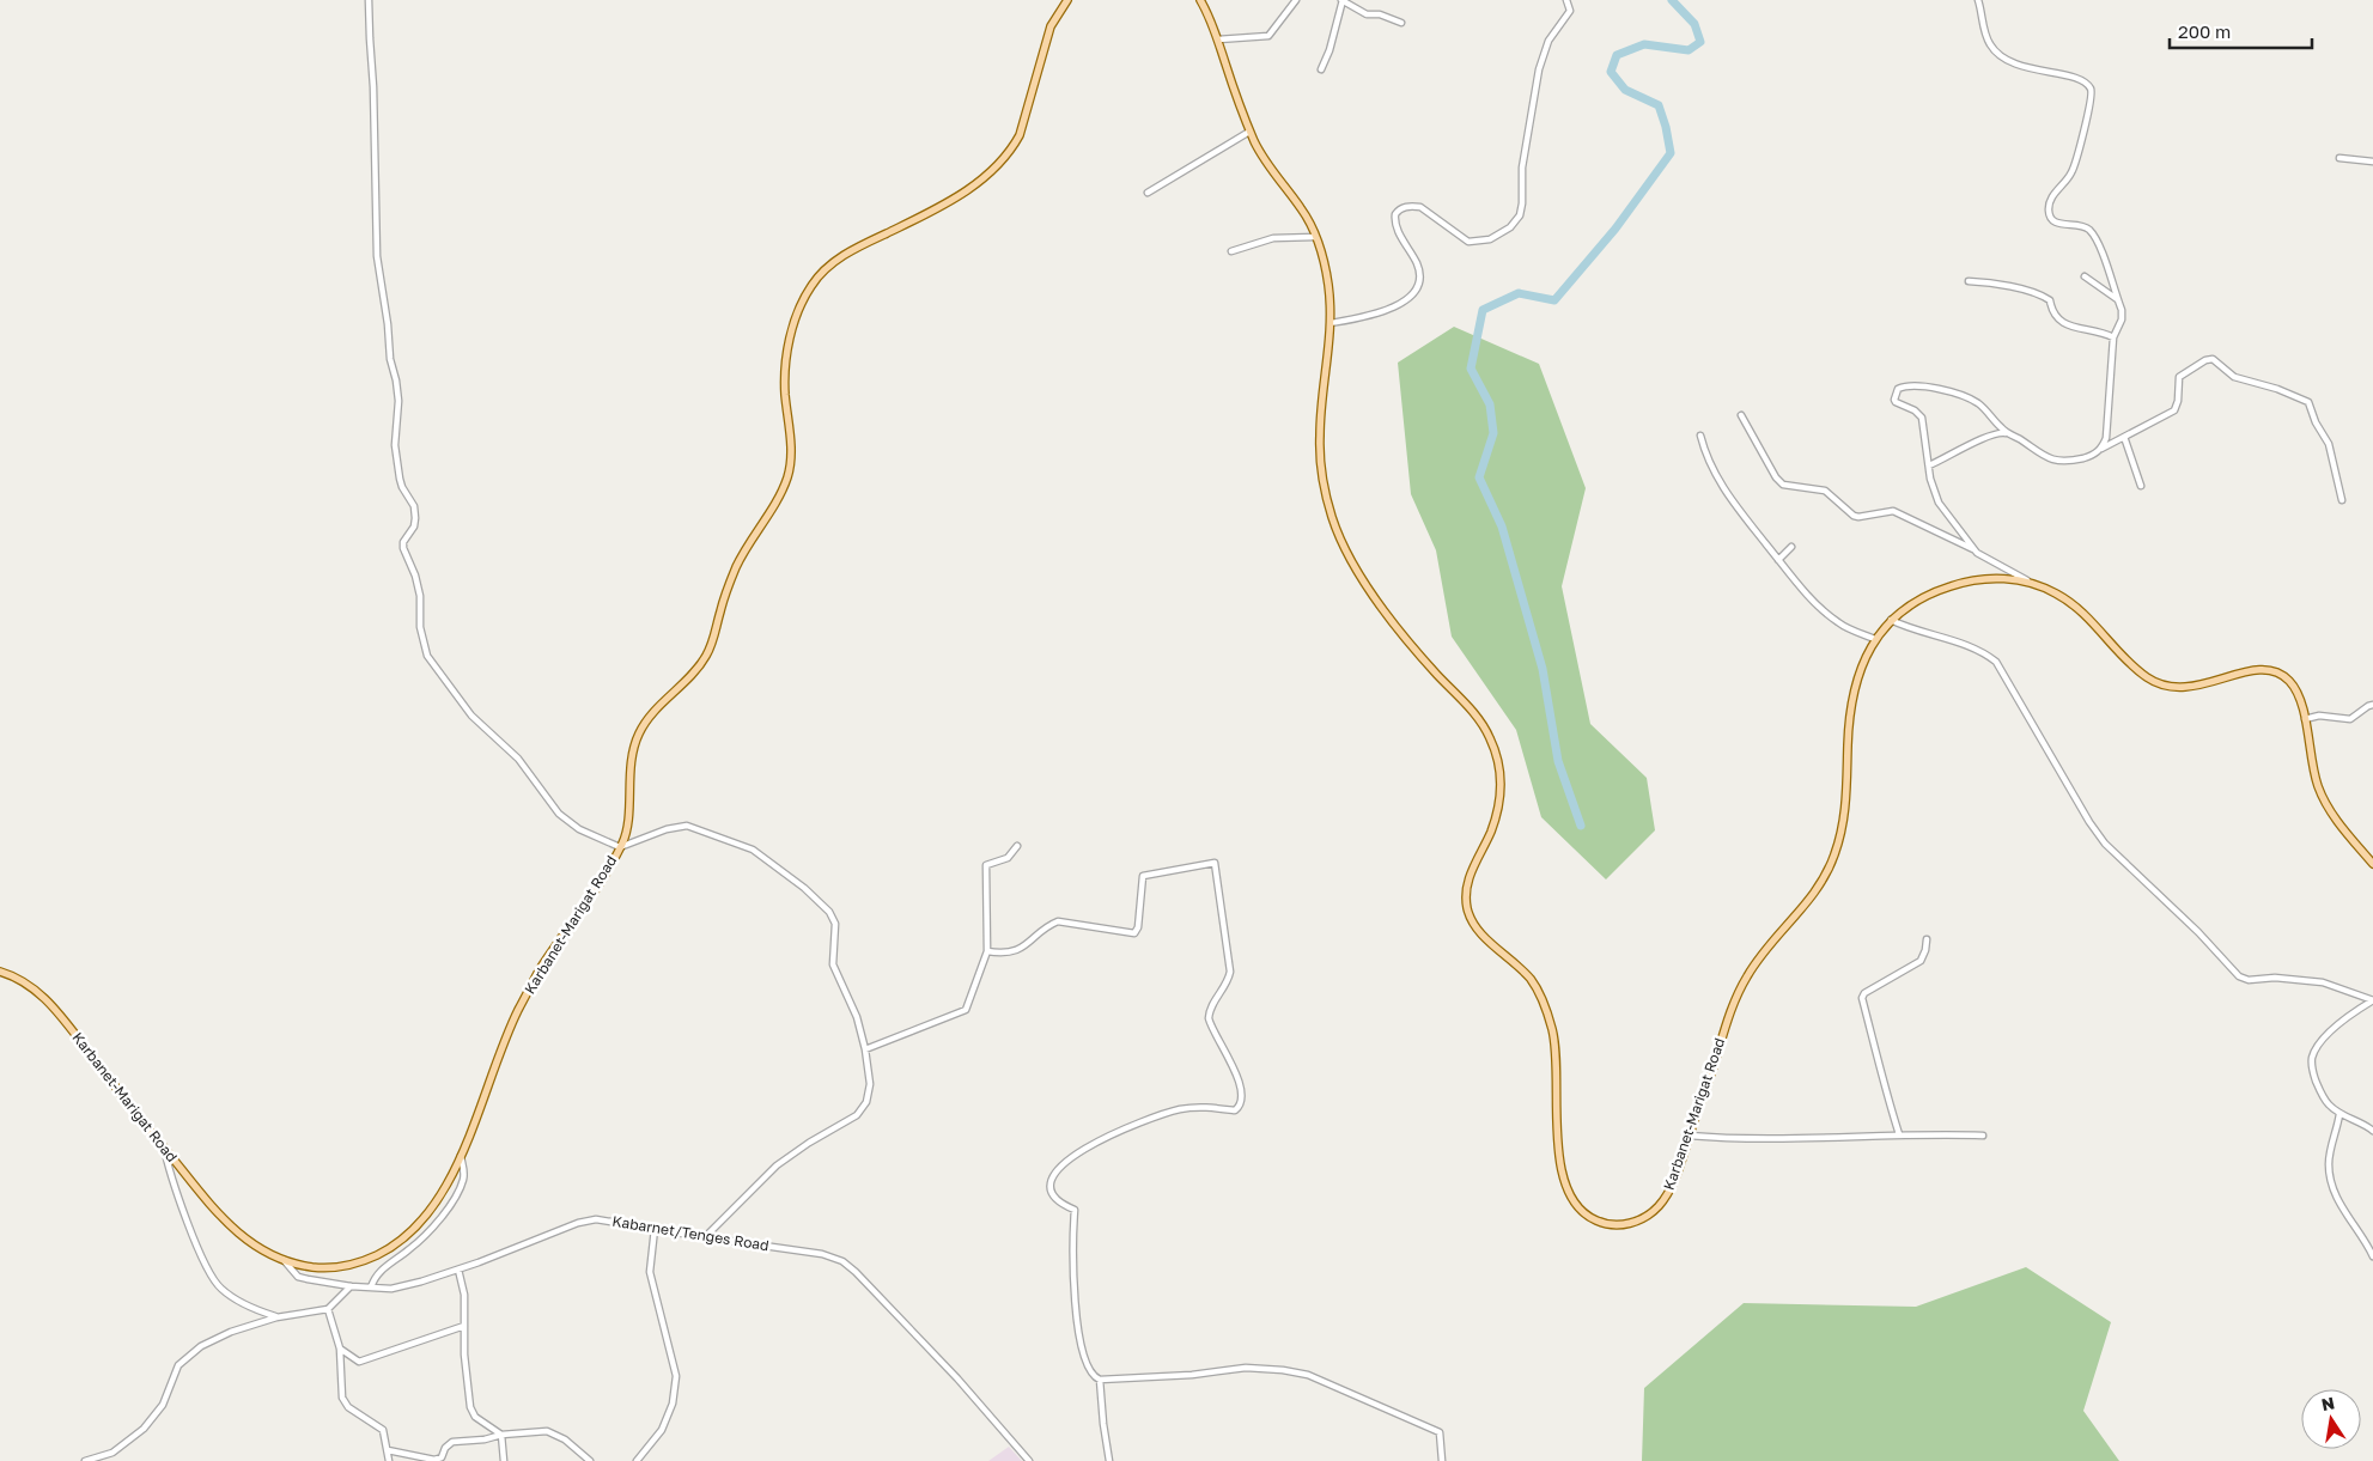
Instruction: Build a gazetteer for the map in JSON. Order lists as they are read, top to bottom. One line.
{"streets":{"main road":["Karbanet-Marigat Road"],"street":["Kabarnet/Tenges Road"]},"crossings":[["Karbanet-Marigat Road","Kabarnet/Tenges Road"]],"scale_bar":"200 m","north":"top"}
